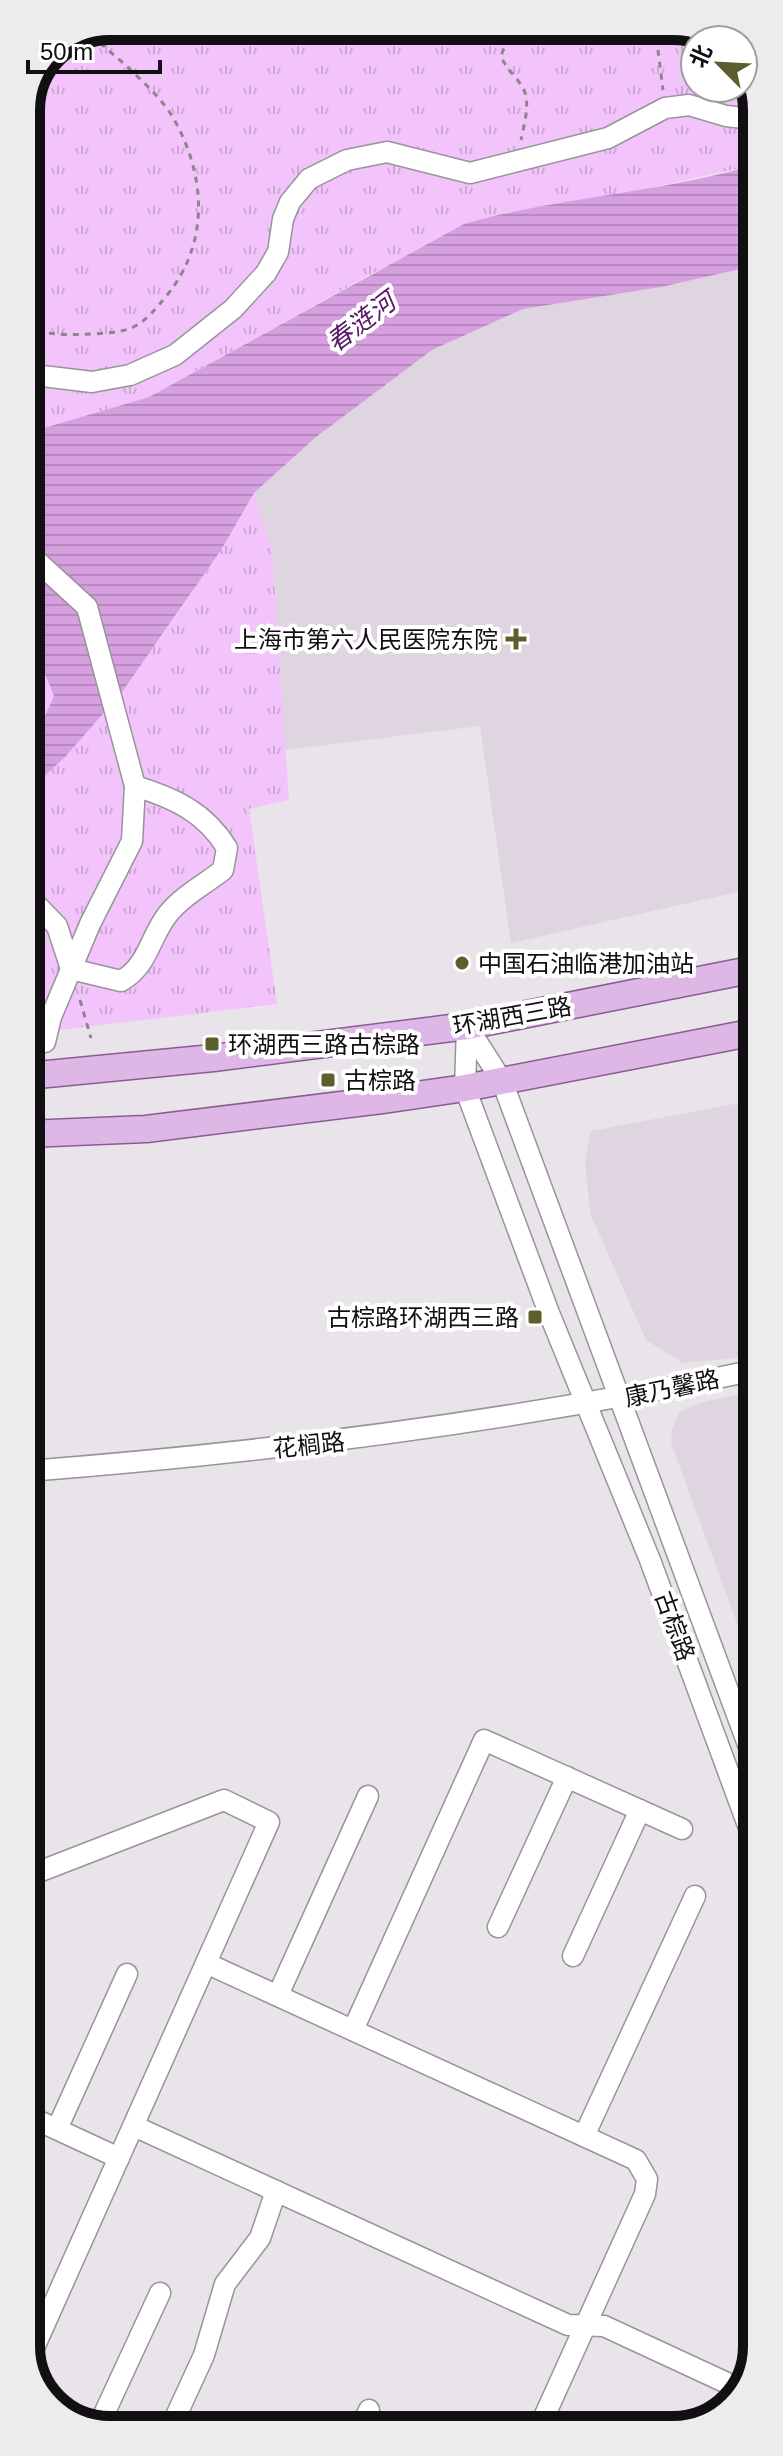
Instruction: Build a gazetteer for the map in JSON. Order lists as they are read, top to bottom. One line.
{"streets":{"main road":["环湖西三路"],"street":["康乃馨路","花榈路","古棕路"]},"crossings":[["环湖西三路","古棕路"],["康乃馨路","花榈路"],["康乃馨路","古棕路"],["花榈路","古棕路"]],"water":["春涟河"],"places":{"health":["上海市第六人民医院东院"],"other":["中国石油临港加油站"],"transit":["环湖西三路古棕路","古棕路","古棕路环湖西三路"]},"scale_bar":"50 m","north":"top left"}
